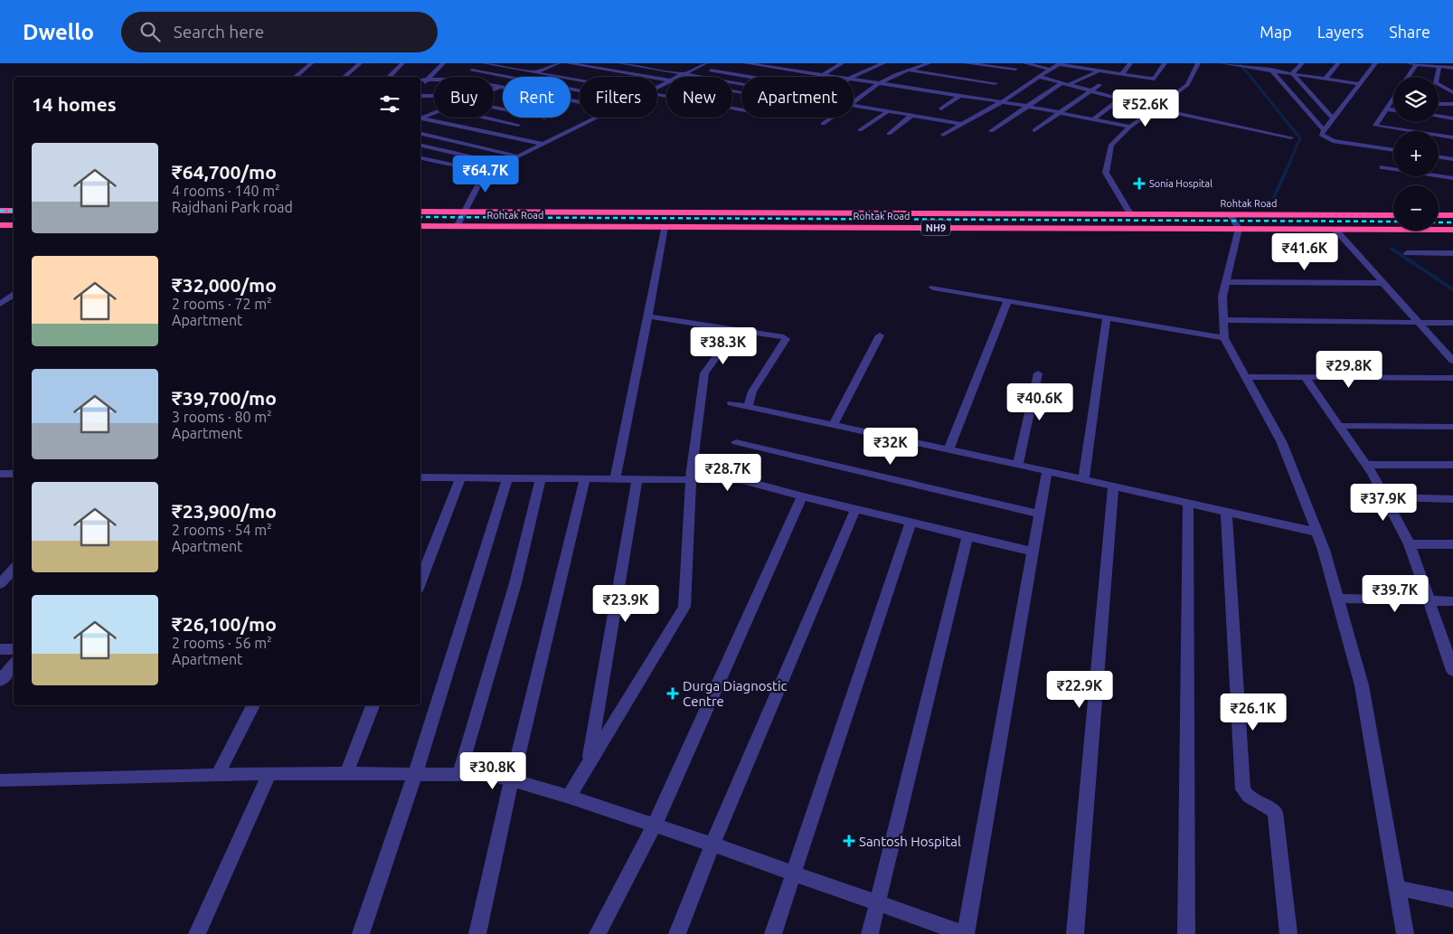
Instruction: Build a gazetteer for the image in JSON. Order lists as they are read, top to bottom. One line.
{"streets":{"highway":["Rohtak Road","NH9"]},"places":{"health":["Sonia Hospital","Durga Diagnostic Centre","Santosh Hospital"]},"page":{"header":"Dwello","search":"Search here","nav":["Map","Layers","Share"],"map_buttons":["+","−"],"chip":["Buy","Rent","Filters","New","Apartment"],"heading":"14 homes","price":["₹52.6K","₹64.7K","₹41.6K","₹38.3K","₹29.8K","₹40.6K","₹32K","₹28.7K","₹37.9K","₹39.7K","₹23.9K","₹22.9K","₹26.1K","₹30.8K"],"list":[{"name":"₹64,700/mo","note":"4 rooms · 140 m² · Rajdhani Park road"},{"name":"₹32,000/mo","note":"2 rooms · 72 m² · Apartment"},{"name":"₹39,700/mo","note":"3 rooms · 80 m² · Apartment"},{"name":"₹23,900/mo","note":"2 rooms · 54 m² · Apartment"},{"name":"₹26,100/mo","note":"2 rooms · 56 m² · Apartment"}]}}
